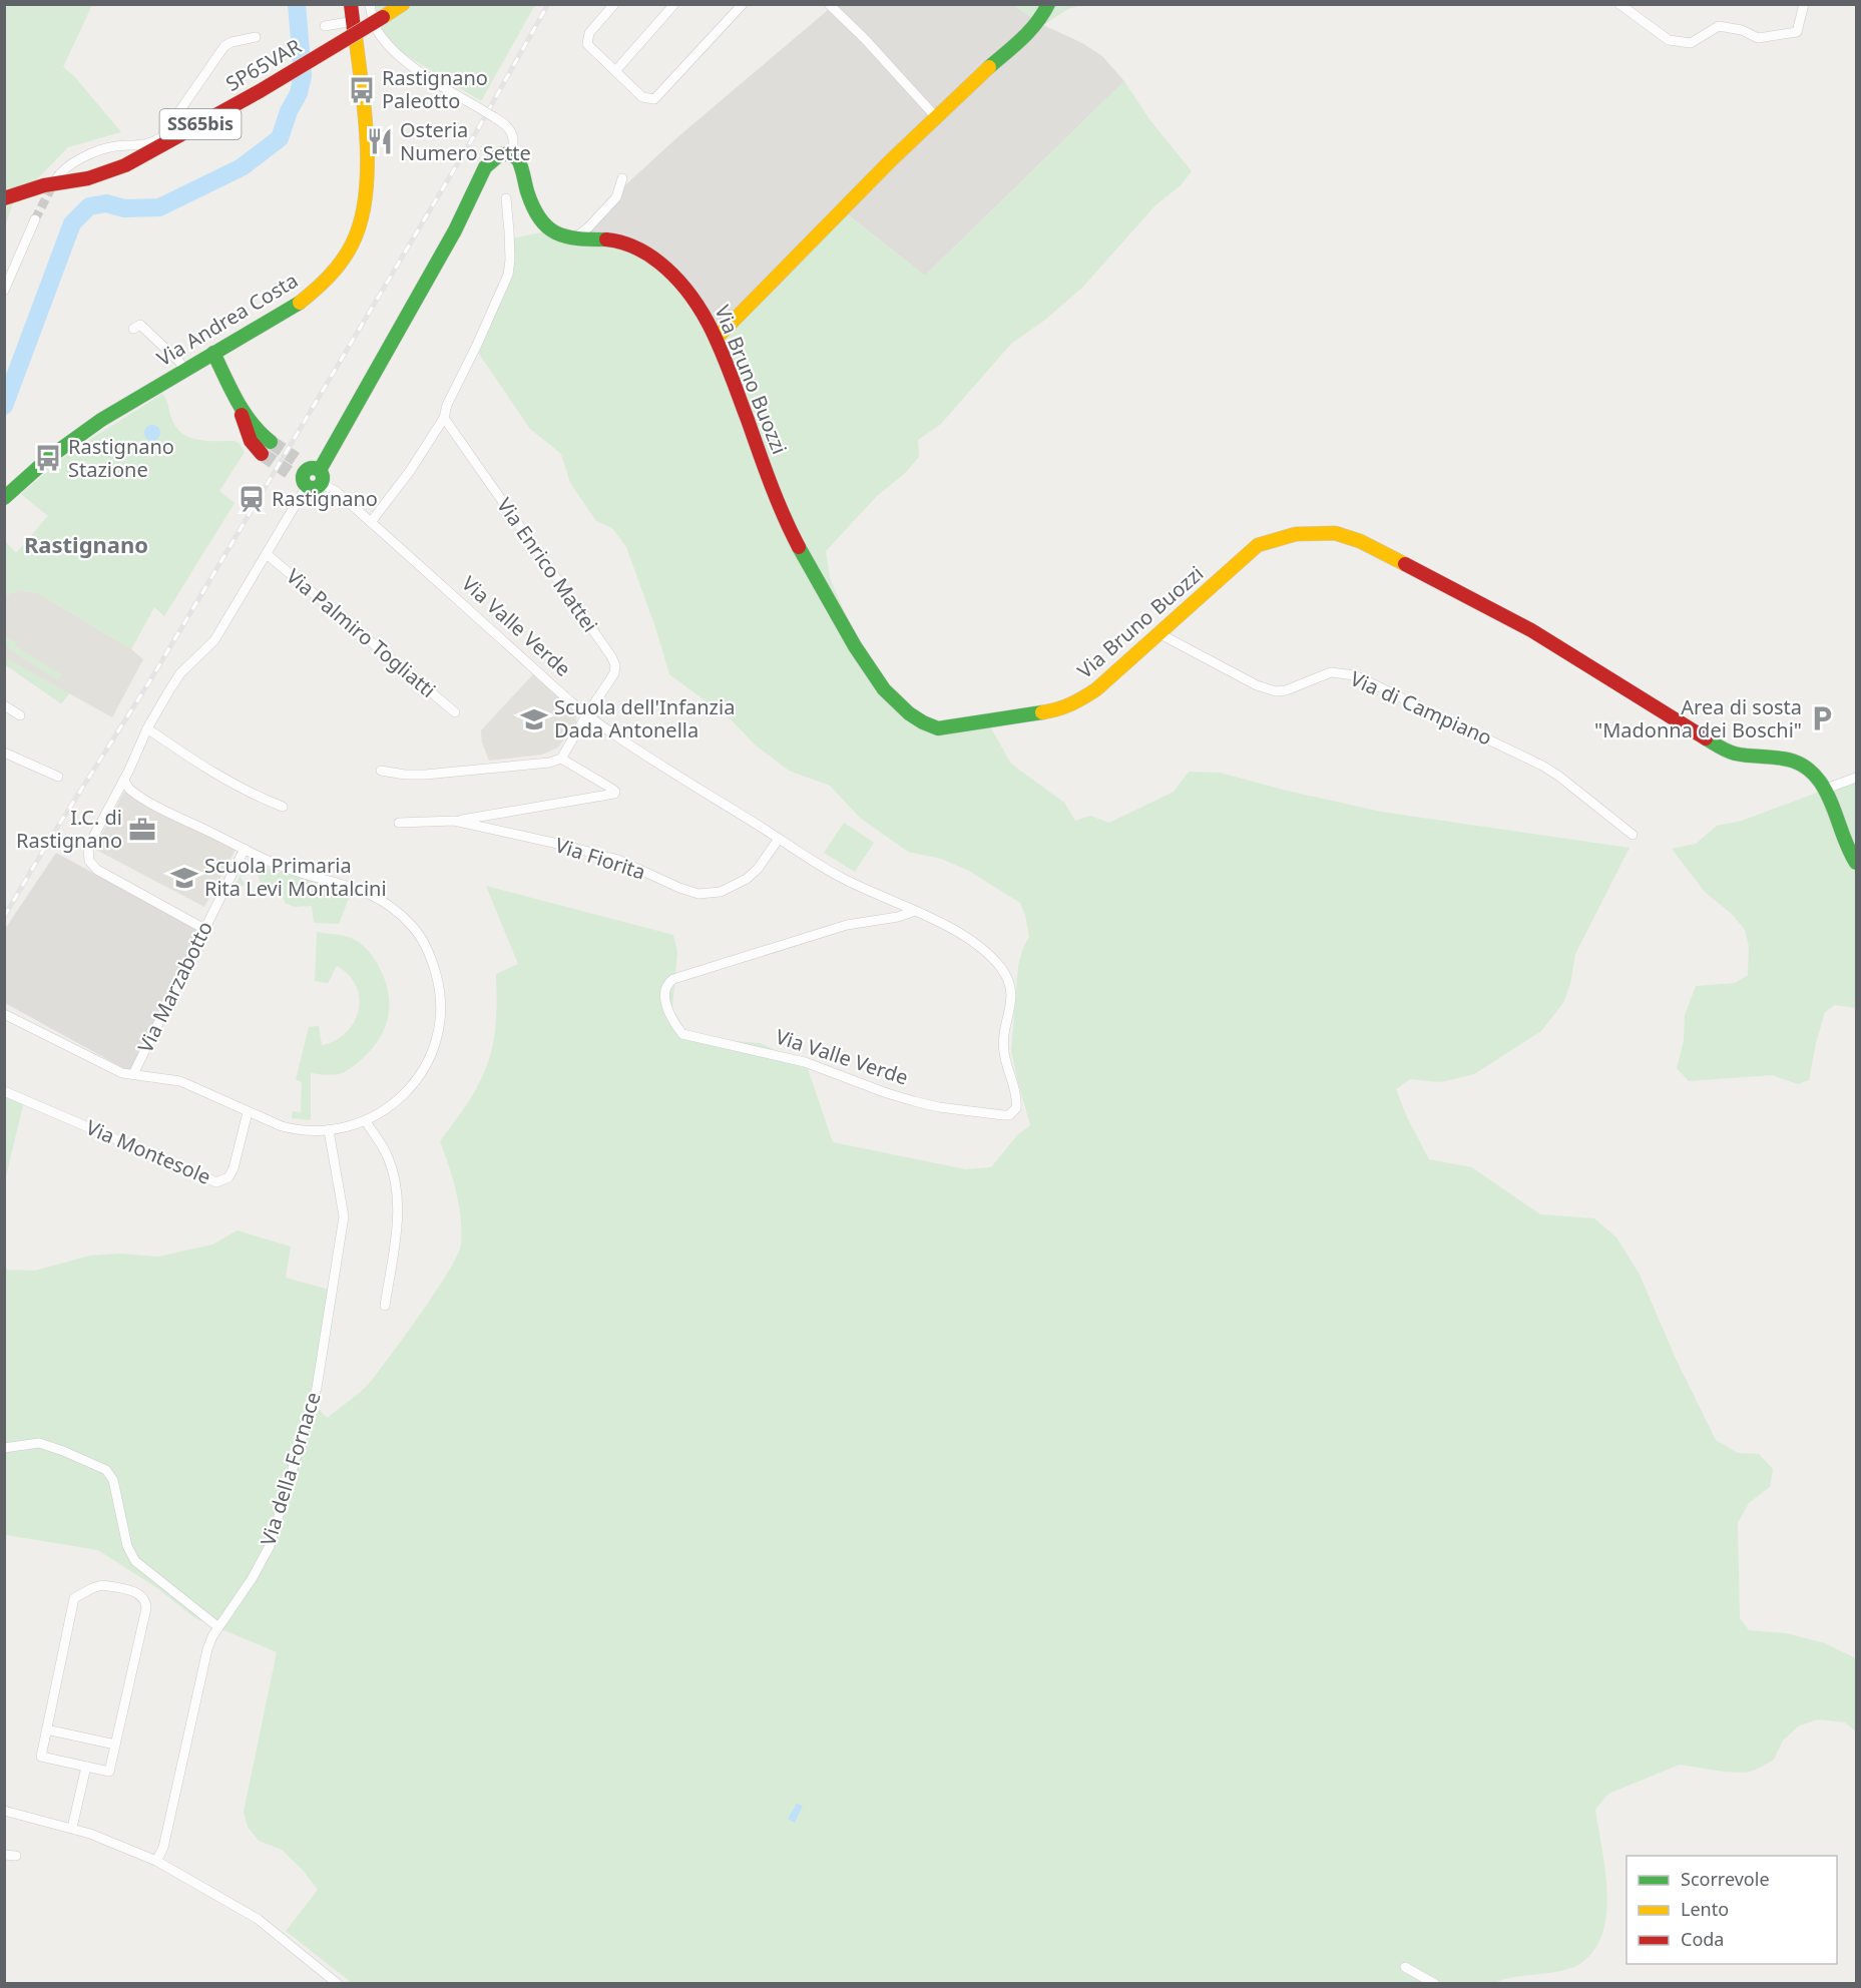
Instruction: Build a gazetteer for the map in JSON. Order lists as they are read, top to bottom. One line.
{"streets":{"street":["SP65VAR","SS65bis","Via Andrea Costa","Via Bruno Buozzi","Via Enrico Mattei","Via Valle Verde","Via Palmiro Togliatti","Via di Campiano","Via Fiorita","Via Marzabotto","Via Montesole","Via della Fornace"]},"crossings":[["SP65VAR","Via Bruno Buozzi"],["Via Bruno Buozzi","Via di Campiano"],["Via Enrico Mattei","Via Valle Verde"],["Via Valle Verde","Via Fiorita"],["Via Marzabotto","Via Montesole"],["Via Marzabotto","Via della Fornace"]],"districts":["Rastignano"],"places":{"bus stop":["Rastignano Paleotto","Rastignano Stazione"],"restaurant":["Osteria Numero Sette"],"station":["Rastignano"],"parking":["Area di sosta \"Madonna dei Boschi\""],"school or university":["Scuola dell'Infanzia Dada Antonella","Scuola Primaria Rita Levi Montalcini"],"office":["I.C. di Rastignano"]},"legend":["Scorrevole","Lento","Coda"]}
